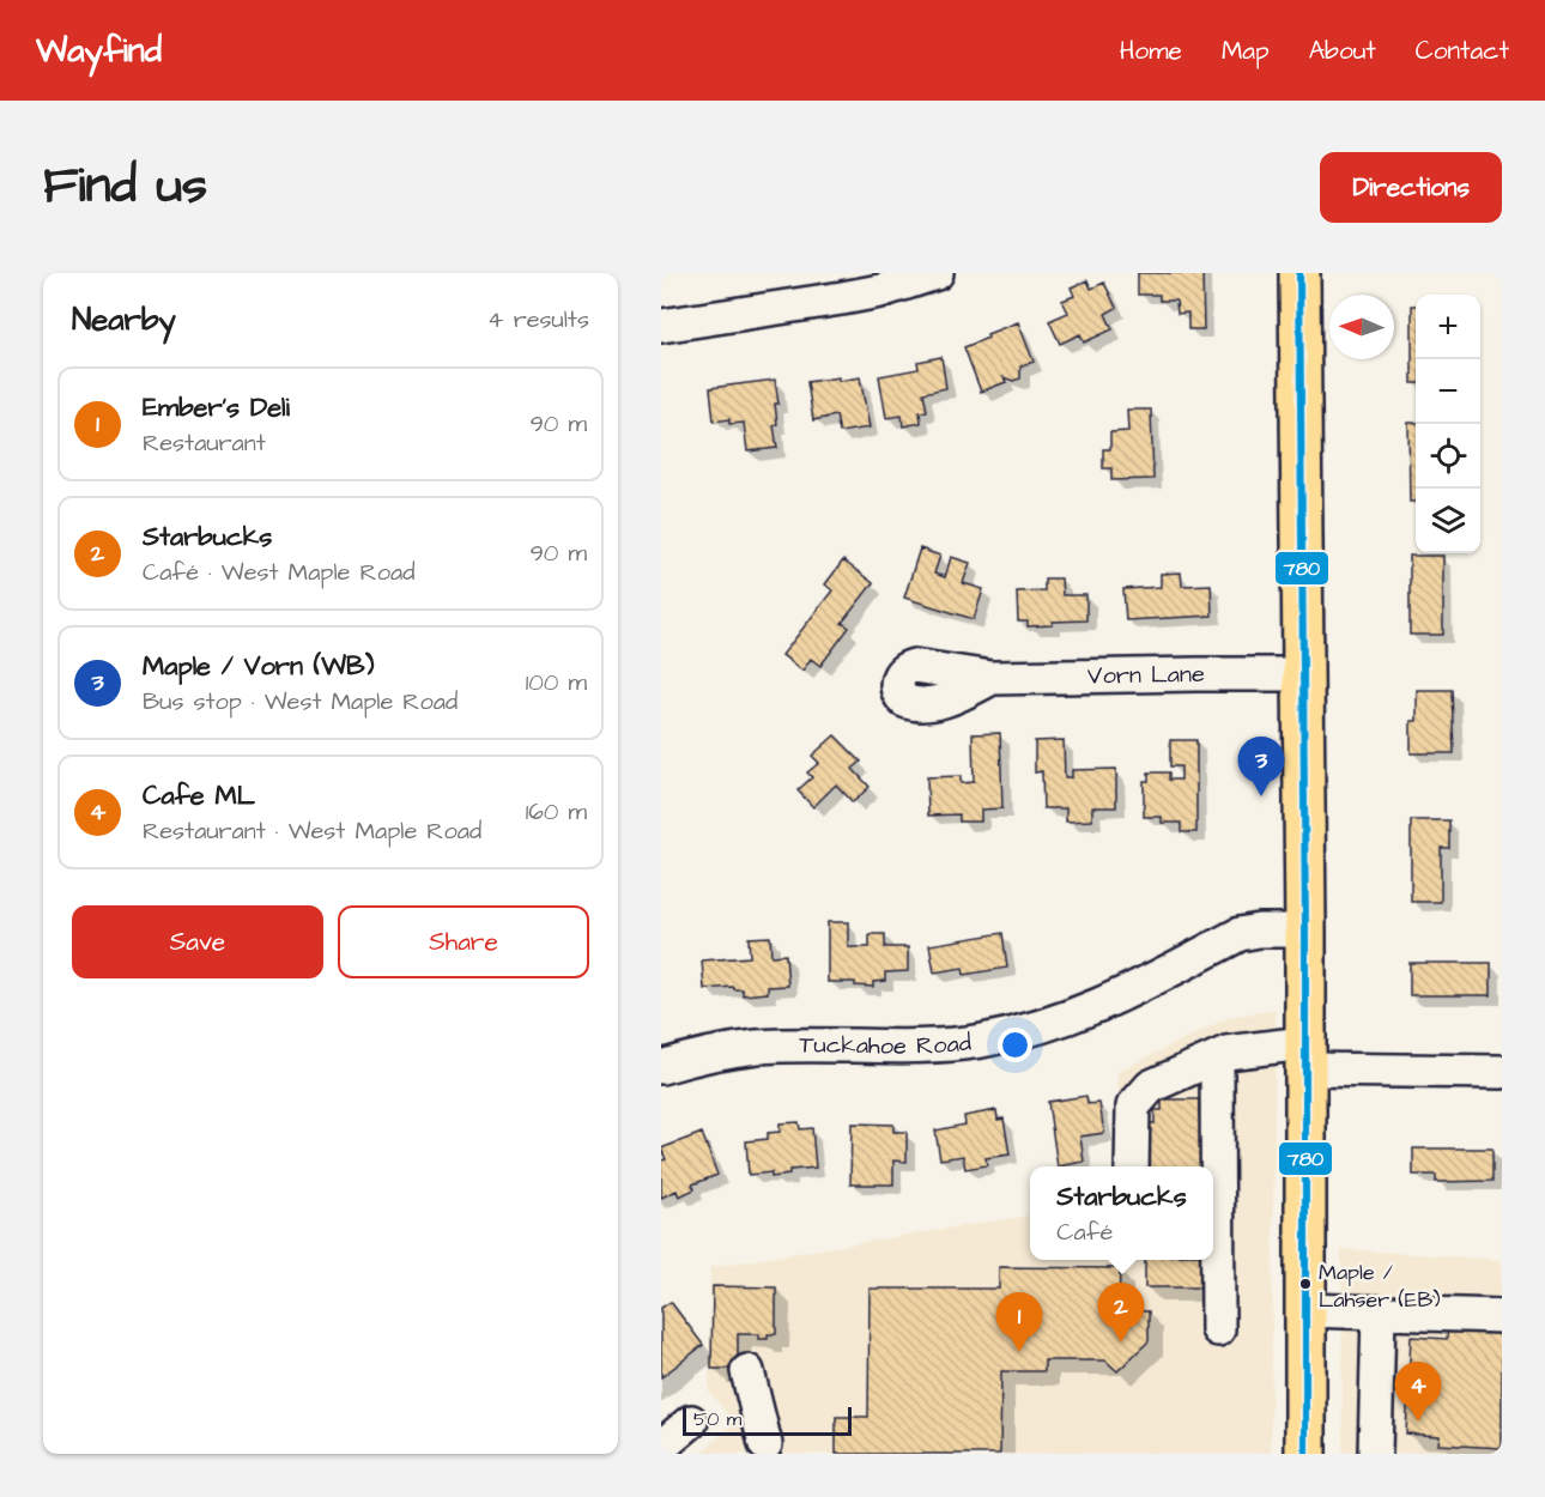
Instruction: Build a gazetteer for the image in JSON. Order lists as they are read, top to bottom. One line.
{"streets":{"street":["Vorn Lane","Tuckahoe Road"]},"places":["Maple / Lahser (EB)"],"lines":["transit line 780"],"scale_bar":"50 m","north":"left","page":{"header":"Wayfind","nav":["Home","Map","About","Contact"],"title":"Find us","buttons":["Directions",["Save","Share"]],"heading":["Nearby","4 results"],"map_buttons":["+","−"],"list":[{"mark":"1","name":"Ember's Deli","note":"Restaurant","value":"90 m"},{"mark":"2","name":"Starbucks","note":"Café · West Maple Road","value":"90 m"},{"mark":"3","name":"Maple / Vorn (WB)","note":"Bus stop · West Maple Road","value":"100 m"},{"mark":"4","name":"Cafe ML","note":"Restaurant · West Maple Road","value":"160 m"}],"pins":["3","2","1","4"],"popup":["Starbucks","Café"],"scale":"50 m"}}
